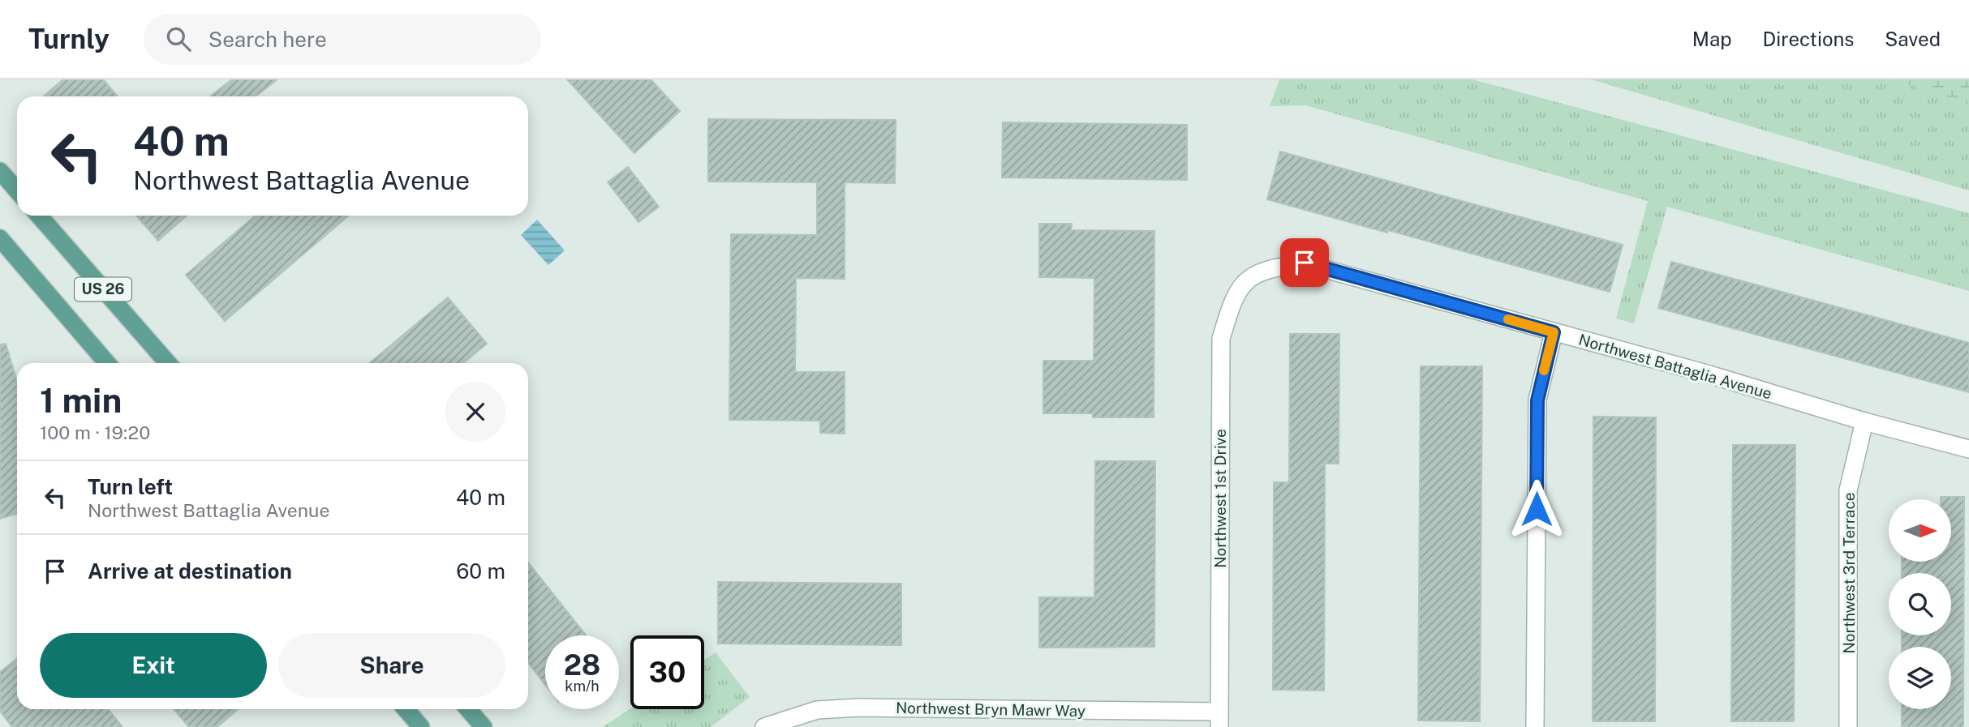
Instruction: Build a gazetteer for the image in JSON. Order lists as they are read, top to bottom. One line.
{"streets":{"main road":["US 26"],"street":["Northwest Battaglia Avenue","Northwest 1st Drive","Northwest 3rd Terrace","Northwest Bryn Mawr Way"]},"crossings":[["Northwest Battaglia Avenue","Northwest 1st Drive"],["Northwest Battaglia Avenue","Northwest 3rd Terrace"],["Northwest 1st Drive","Northwest Bryn Mawr Way"]],"north":"right","page":{"header":"Turnly","search":"Search here","nav":["Map","Directions","Saved"],"turn":["40 m","Northwest Battaglia Avenue"],"heading":["1 min","100 m · 19:20"],"list":[{"name":"Turn left","note":"Northwest Battaglia Avenue","value":"40 m"},{"name":"Arrive at destination","value":"60 m"}],"buttons":["Exit","Share"],"speed":"28 km/h","limit":"30"}}
